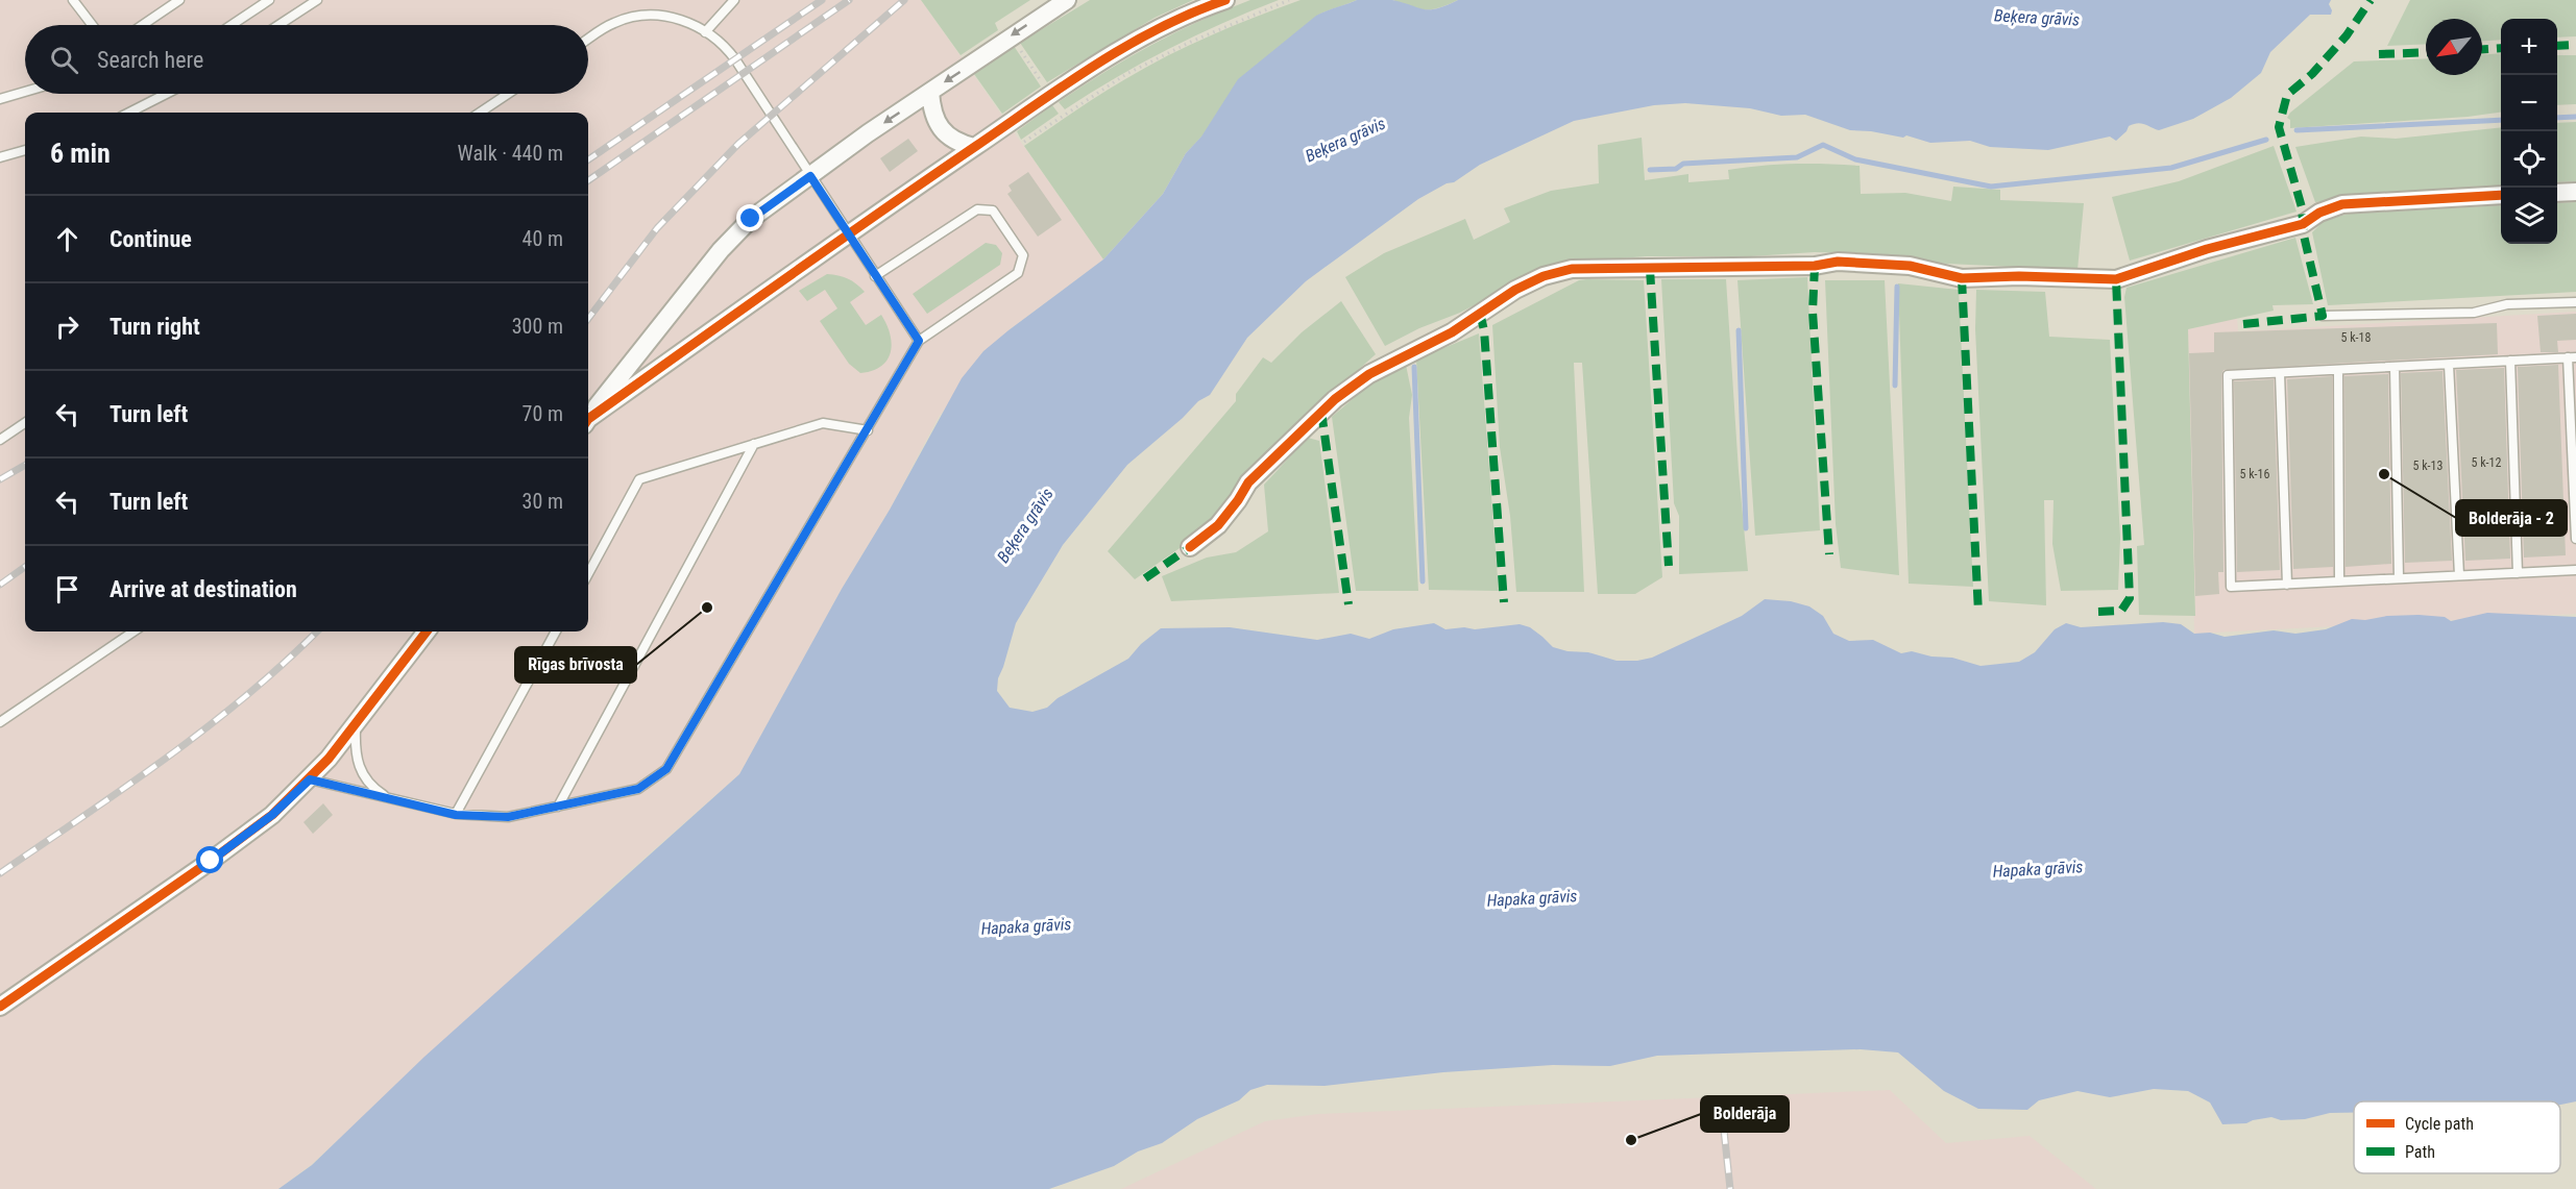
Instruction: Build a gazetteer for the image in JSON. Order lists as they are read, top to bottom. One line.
{"water":["Beķera grāvis","Hapaka grāvis"],"places":["Bolderāja - 2","Rīgas brīvosta","Bolderāja"],"house_numbers":["5 k-18","5 k-12","5 k-13","5 k-16"],"legend":["Cycle path","Path"],"north":"bottom left","page":{"map_buttons":["+","−"],"search":"Search here","heading":["6 min","Walk · 440 m"],"list":[["Continue","40 m"],["Turn right","300 m"],["Turn left","70 m"],["Turn left","30 m"],"Arrive at destination"]}}
